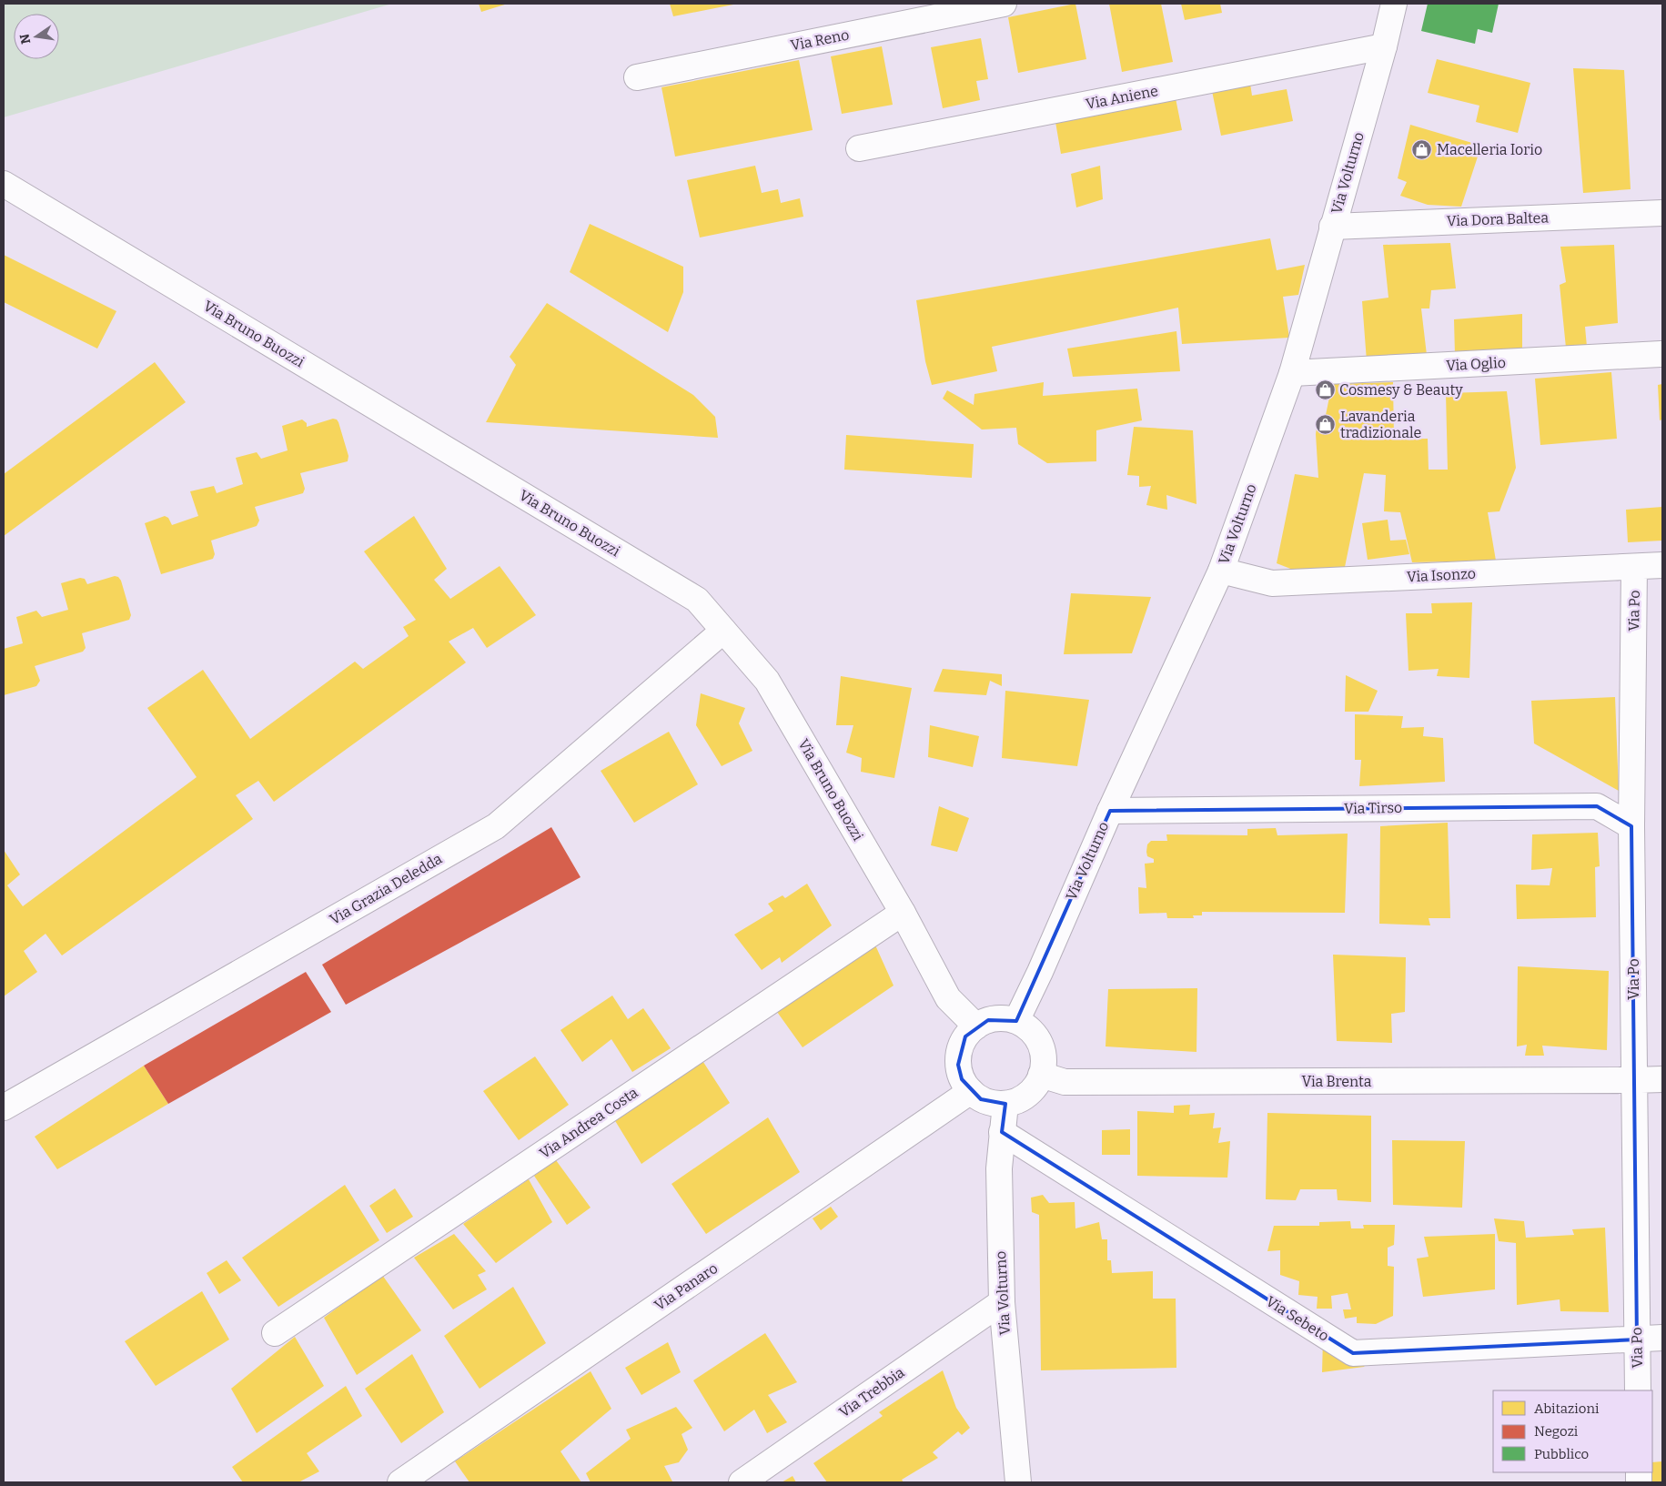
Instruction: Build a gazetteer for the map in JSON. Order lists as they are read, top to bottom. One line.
{"streets":{"street":["Via Reno","Via Aniene","Via Volturno","Via Dora Baltea","Via Bruno Buozzi","Via Oglio","Via Isonzo","Via Po","Via Tirso","Via Grazia Deledda","Via Brenta","Via Andrea Costa","Via Panaro","Via Sebeto","Via Trebbia"]},"crossings":[["Via Aniene","Via Volturno"],["Via Volturno","Via Dora Baltea"],["Via Volturno","Via Bruno Buozzi"],["Via Volturno","Via Oglio"],["Via Volturno","Via Isonzo"],["Via Volturno","Via Tirso"],["Via Volturno","Via Brenta"],["Via Volturno","Via Panaro"],["Via Volturno","Via Sebeto"],["Via Volturno","Via Trebbia"],["Via Bruno Buozzi","Via Grazia Deledda"],["Via Bruno Buozzi","Via Brenta"],["Via Bruno Buozzi","Via Andrea Costa"],["Via Bruno Buozzi","Via Panaro"],["Via Isonzo","Via Po"],["Via Po","Via Tirso"],["Via Po","Via Brenta"],["Via Po","Via Sebeto"],["Via Brenta","Via Panaro"]],"places":{"shop":["Macelleria Iorio","Cosmesy & Beauty","Lavanderia tradizionale"]},"legend":["Abitazioni","Negozi","Pubblico"],"north":"left"}
